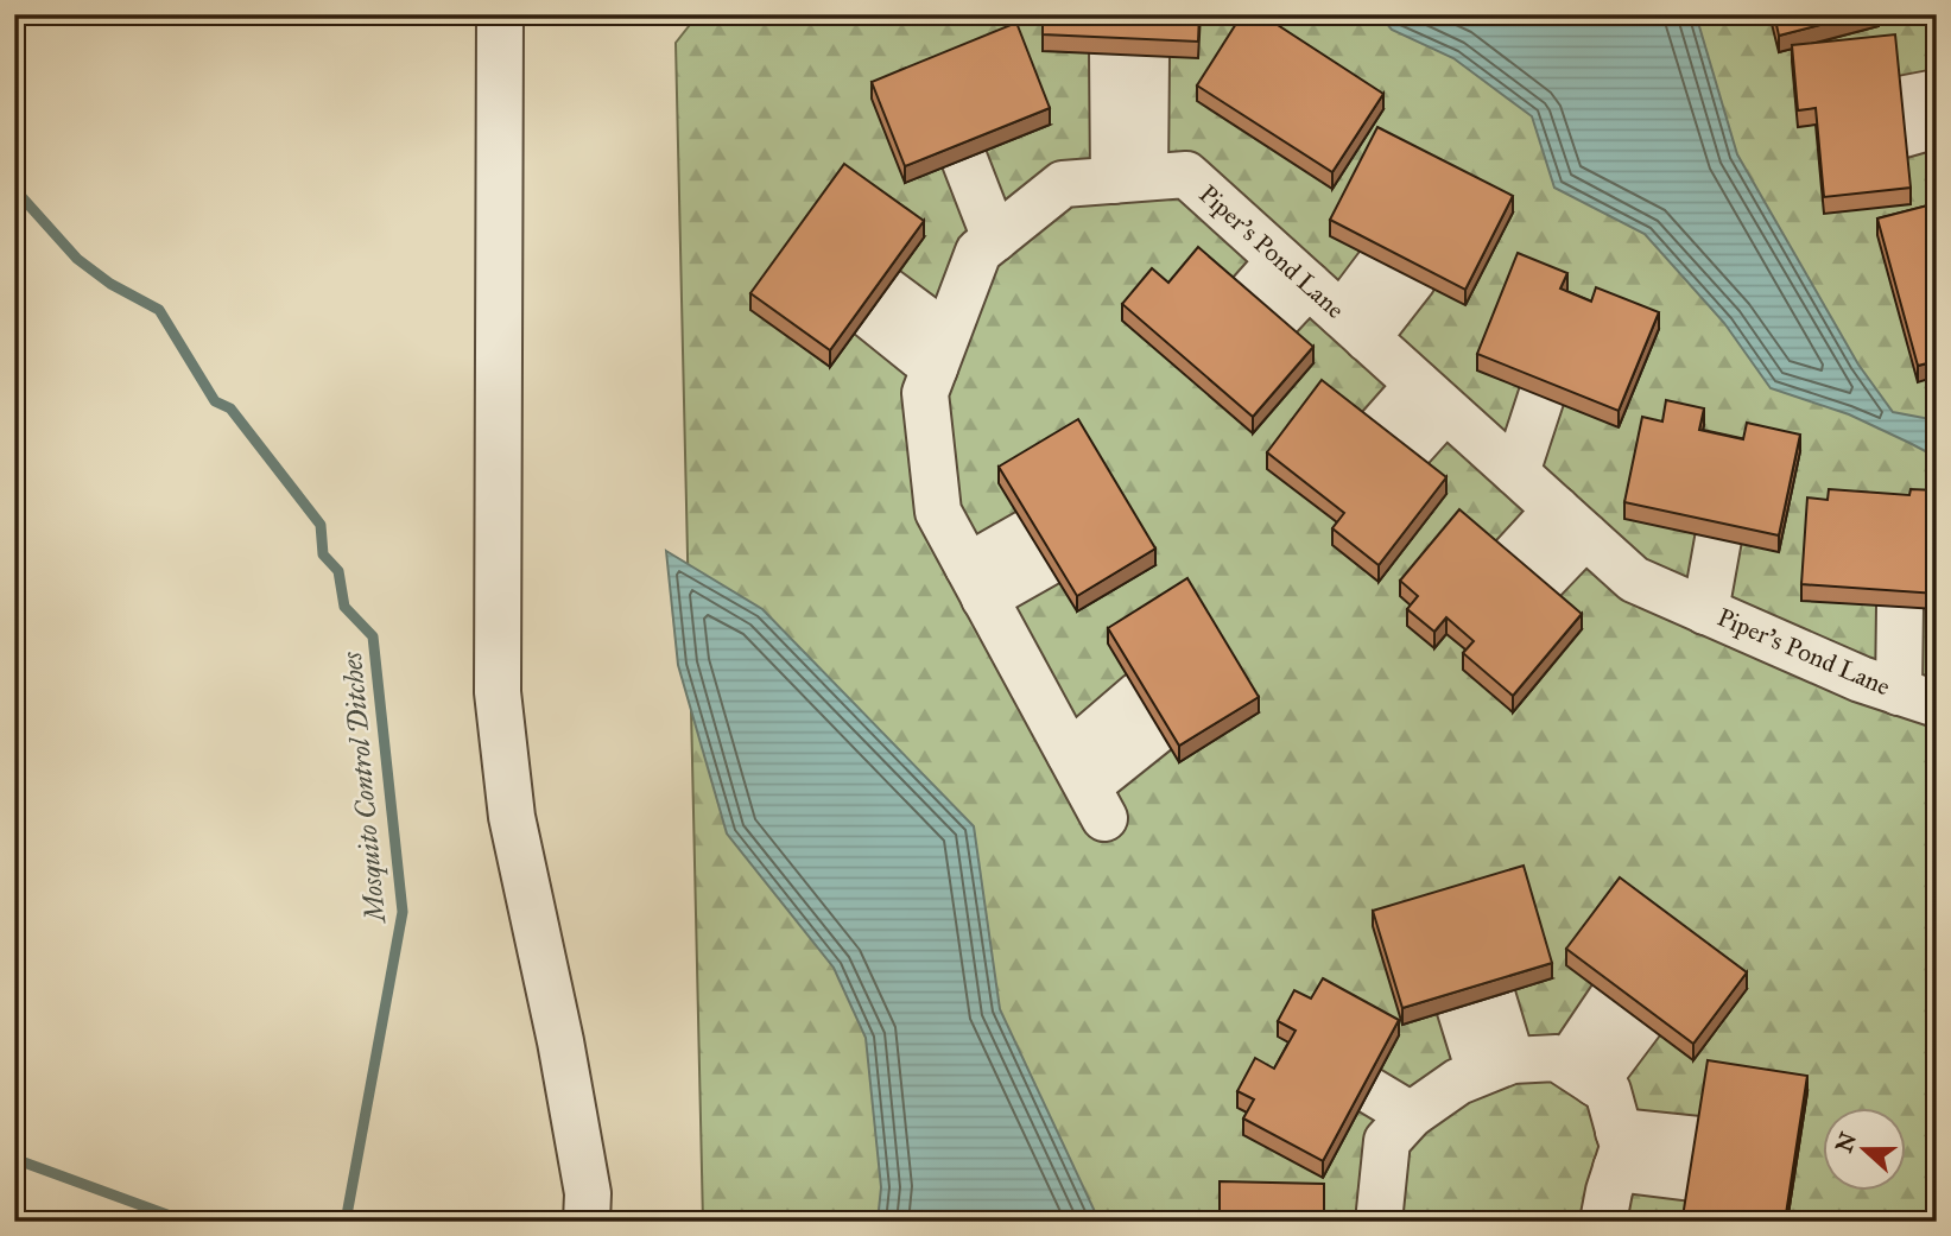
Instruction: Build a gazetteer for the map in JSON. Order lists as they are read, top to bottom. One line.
{"streets":{"street":["Piper's Pond Lane"]},"water":["Mosquito Control Ditches"],"north":"left"}
